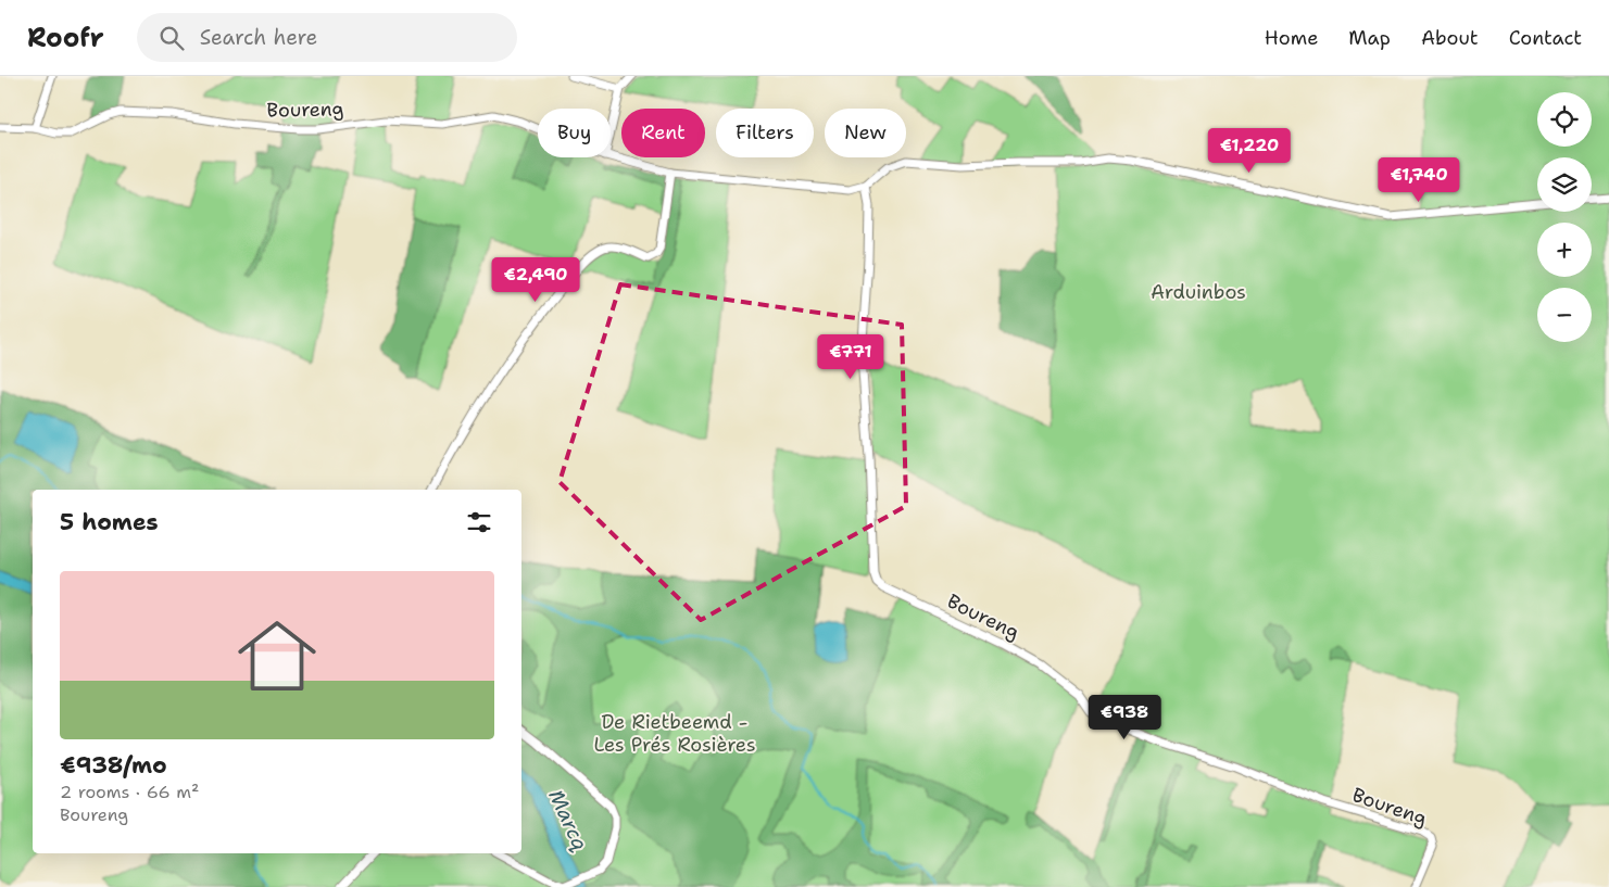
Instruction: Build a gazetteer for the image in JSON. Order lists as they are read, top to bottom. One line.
{"streets":{"street":["Boureng"]},"water":["Marcq"],"parks":["Arduinbos","De Rietbeemd - Les Prés Rosières"],"page":{"header":"Roofr","search":"Search here","nav":["Home","Map","About","Contact"],"map_buttons":["+","−"],"chip":["Buy","Rent","Filters","New"],"price":["€1,220","€1,740","€2,490","€771","€938"],"heading":"5 homes","list":[{"name":"€938/mo","note":"2 rooms · 66 m² · Boureng"}]}}
